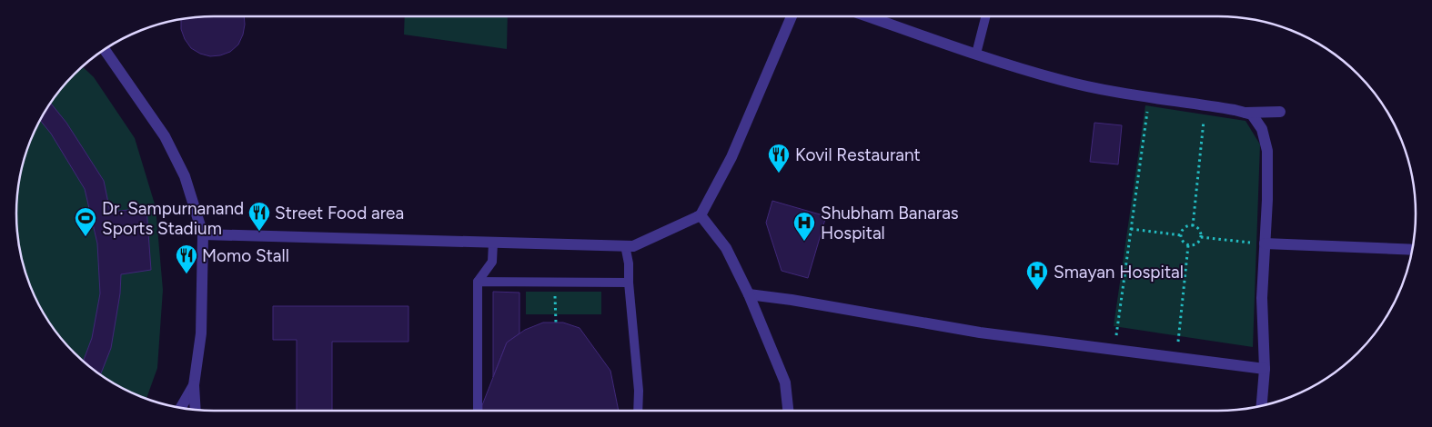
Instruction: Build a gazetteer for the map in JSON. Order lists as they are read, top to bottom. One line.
{"places":{"restaurant":["Kovil Restaurant","Street Food area","Momo Stall"],"sports":["Dr. Sampurnanand Sports Stadium"],"hospital":["Shubham Banaras Hospital","Smayan Hospital"]}}
